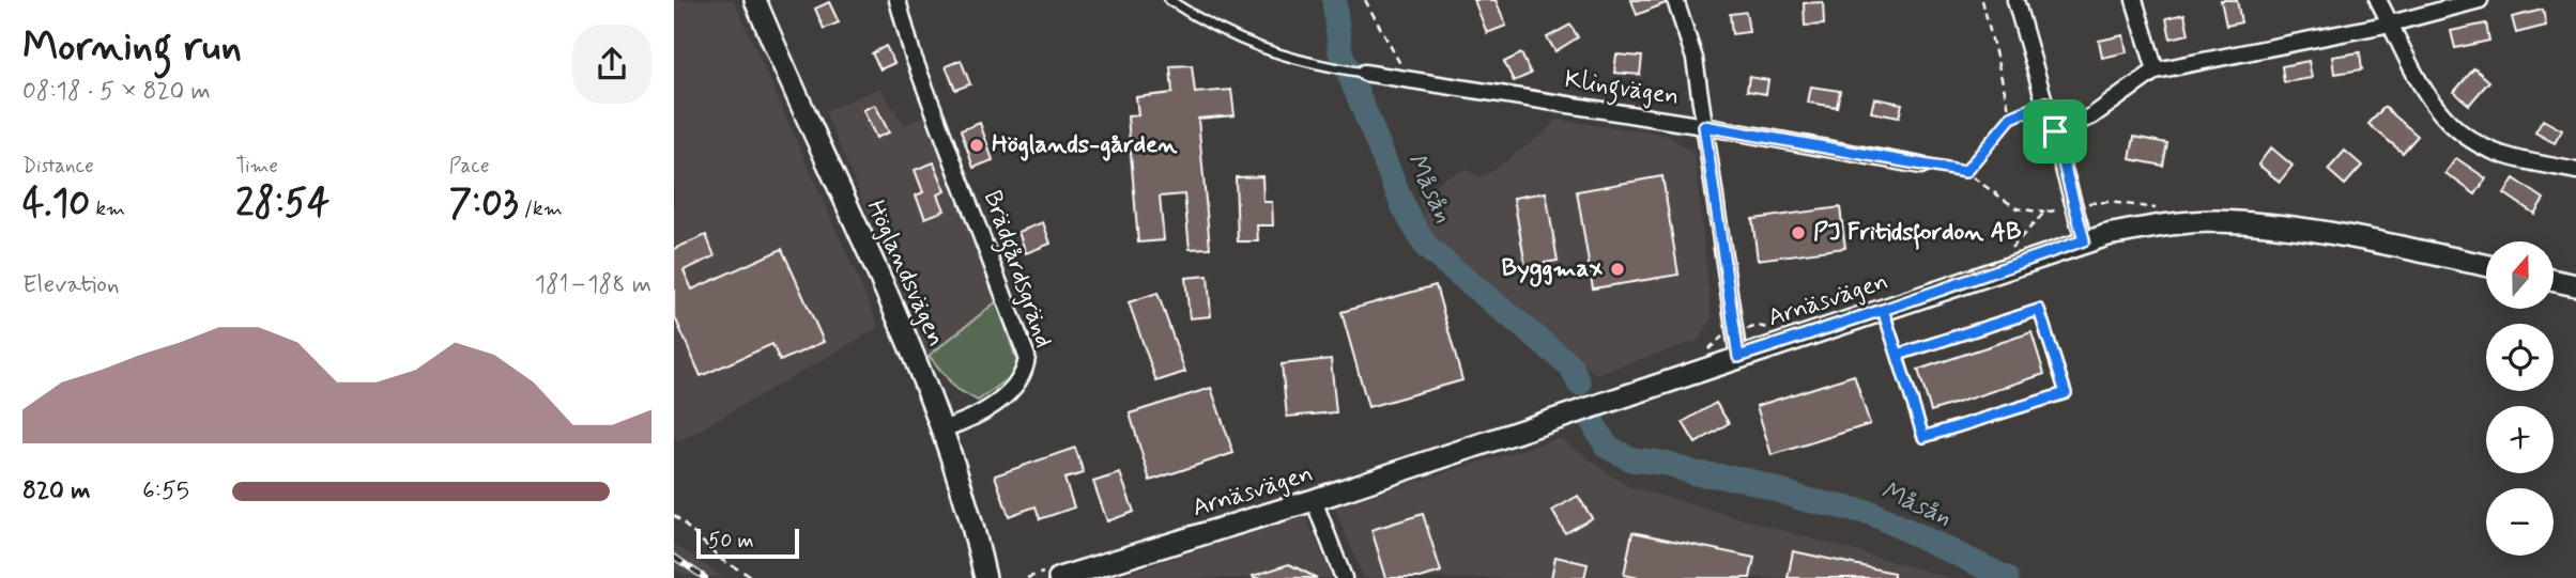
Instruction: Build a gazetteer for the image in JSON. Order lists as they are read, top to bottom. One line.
{"streets":{"street":["Klingvägen","Brädgårdsgränd","Höglandsvägen","Arnäsvägen"]},"crossings":[["Brädgårdsgränd","Höglandsvägen"]],"water":["Måsån"],"places":["Höglands-gården","PJ Fritidsfordon AB","Byggmax"],"scale_bar":"50 m","north":"top","page":{"heading":["Morning run","08:18 · 5 × 820 m"],"stats":[["Distance","4.10 km"],["Time","28:54"],["Pace","7:03 /km"]],"map_buttons":["+","−"],"chart":["Elevation","181–188 m"],"list":[{"name":"820 m","note":"6:55"}],"scale":"50 m"}}
